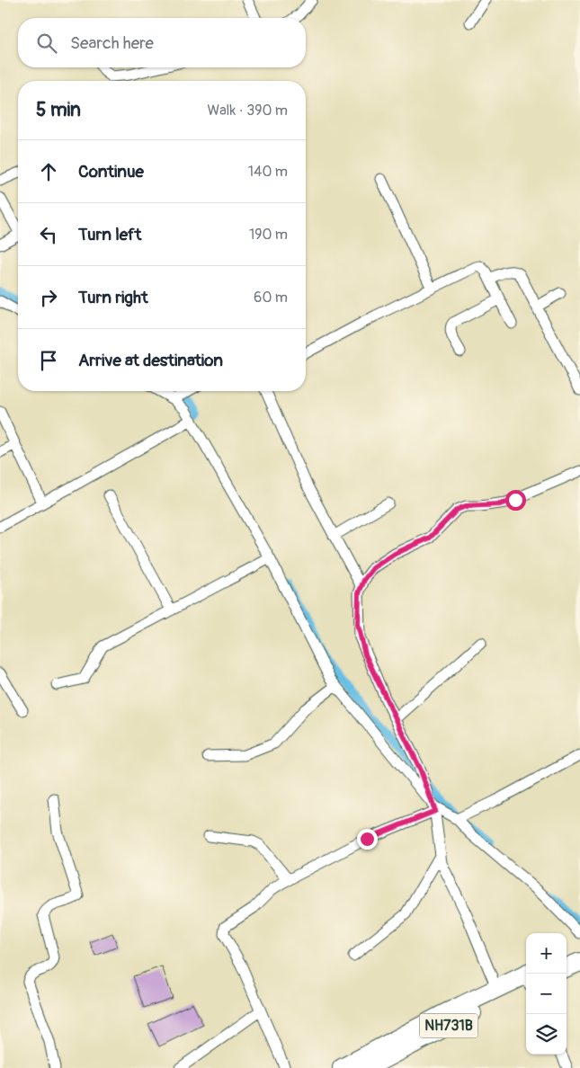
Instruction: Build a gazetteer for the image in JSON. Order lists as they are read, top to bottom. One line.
{"streets":{"highway":["NH731B"]},"page":{"search":"Search here","heading":["5 min","Walk · 390 m"],"list":[["Continue","140 m"],["Turn left","190 m"],["Turn right","60 m"],"Arrive at destination"],"map_buttons":["+","−"]}}
